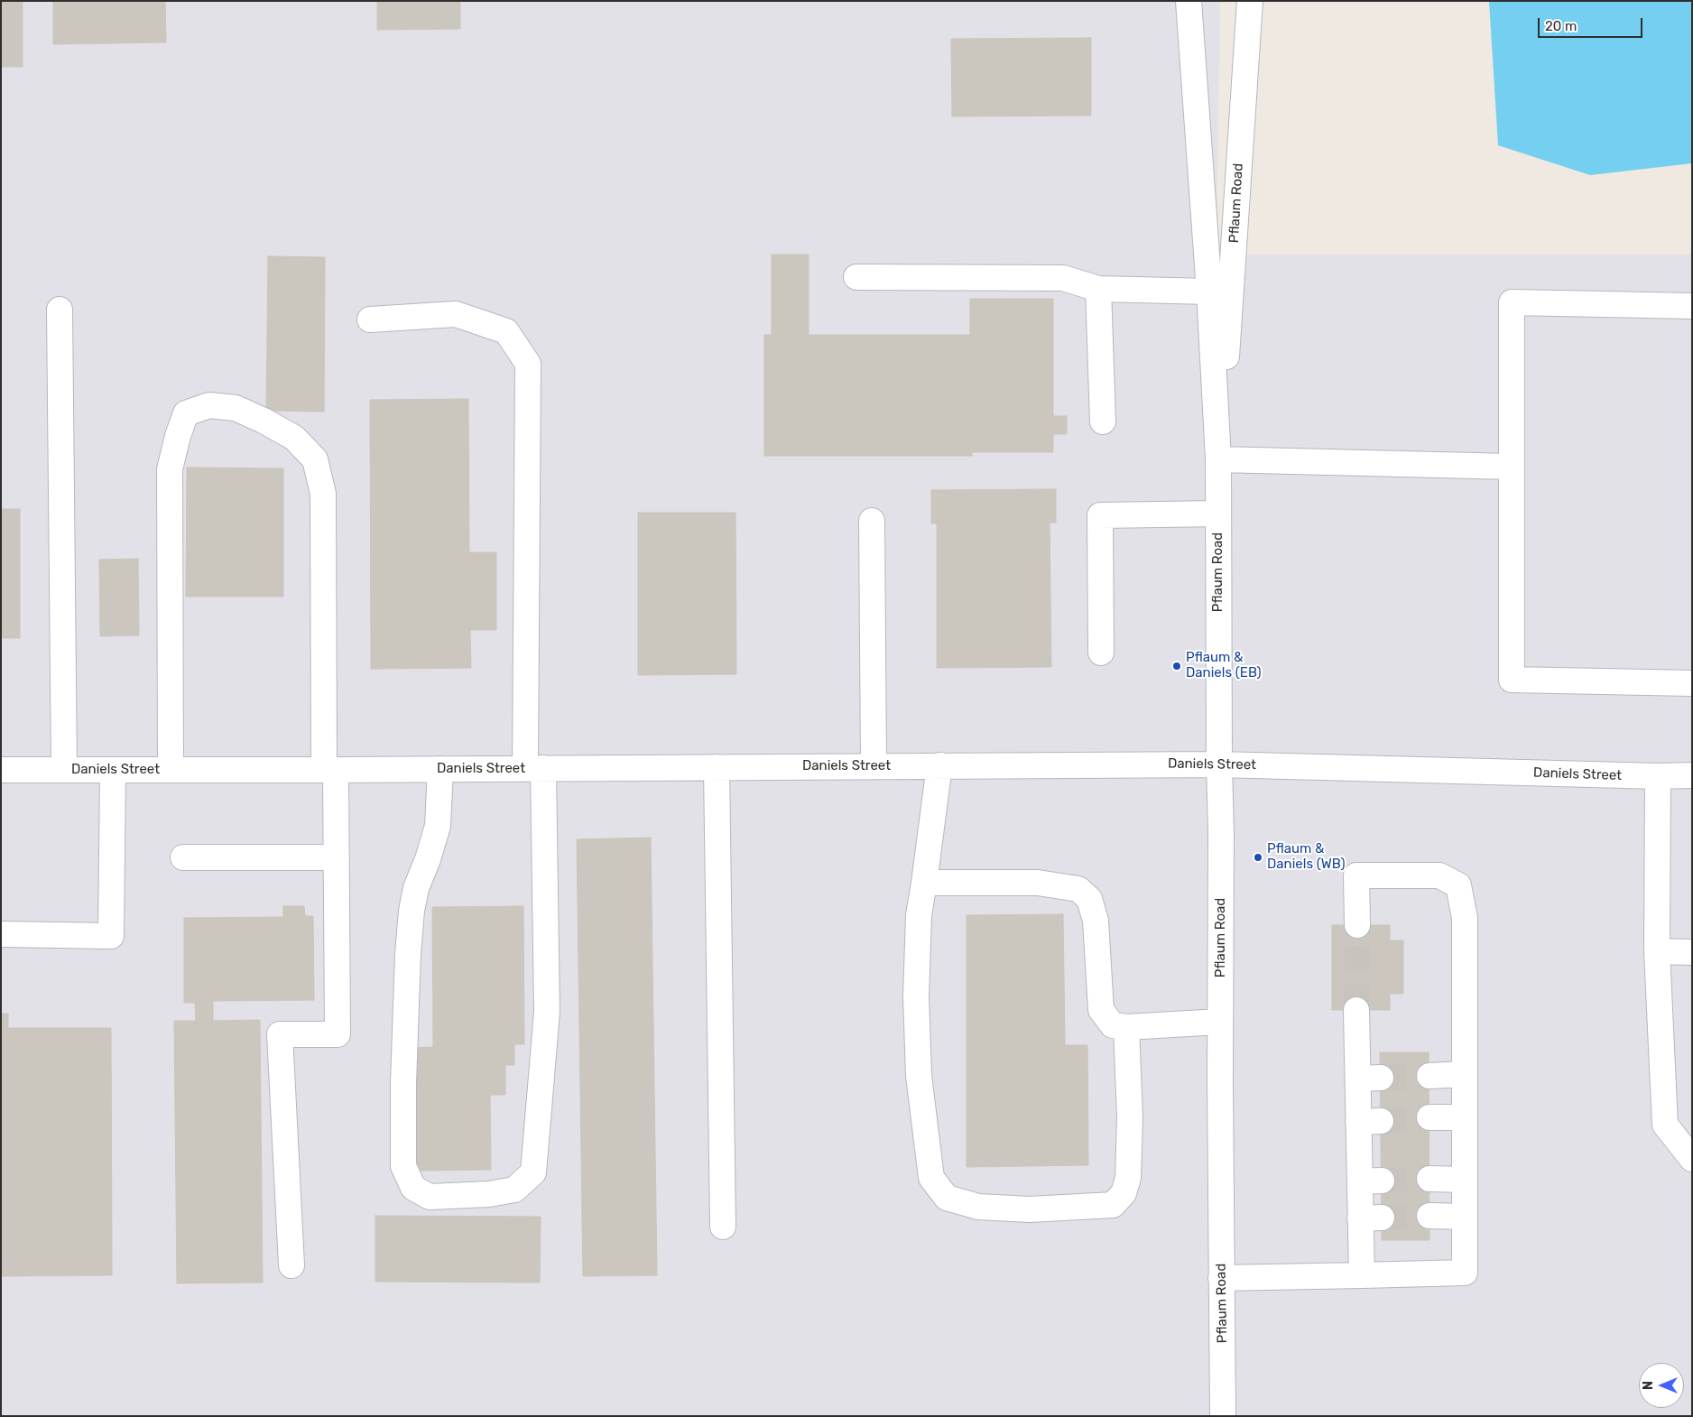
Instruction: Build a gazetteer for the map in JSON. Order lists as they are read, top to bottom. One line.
{"streets":{"street":["Pflaum Road","Daniels Street"]},"crossings":[["Pflaum Road","Daniels Street"]],"places":["Pflaum & Daniels (EB)","Pflaum & Daniels (WB)"],"scale_bar":"20 m","north":"left"}
